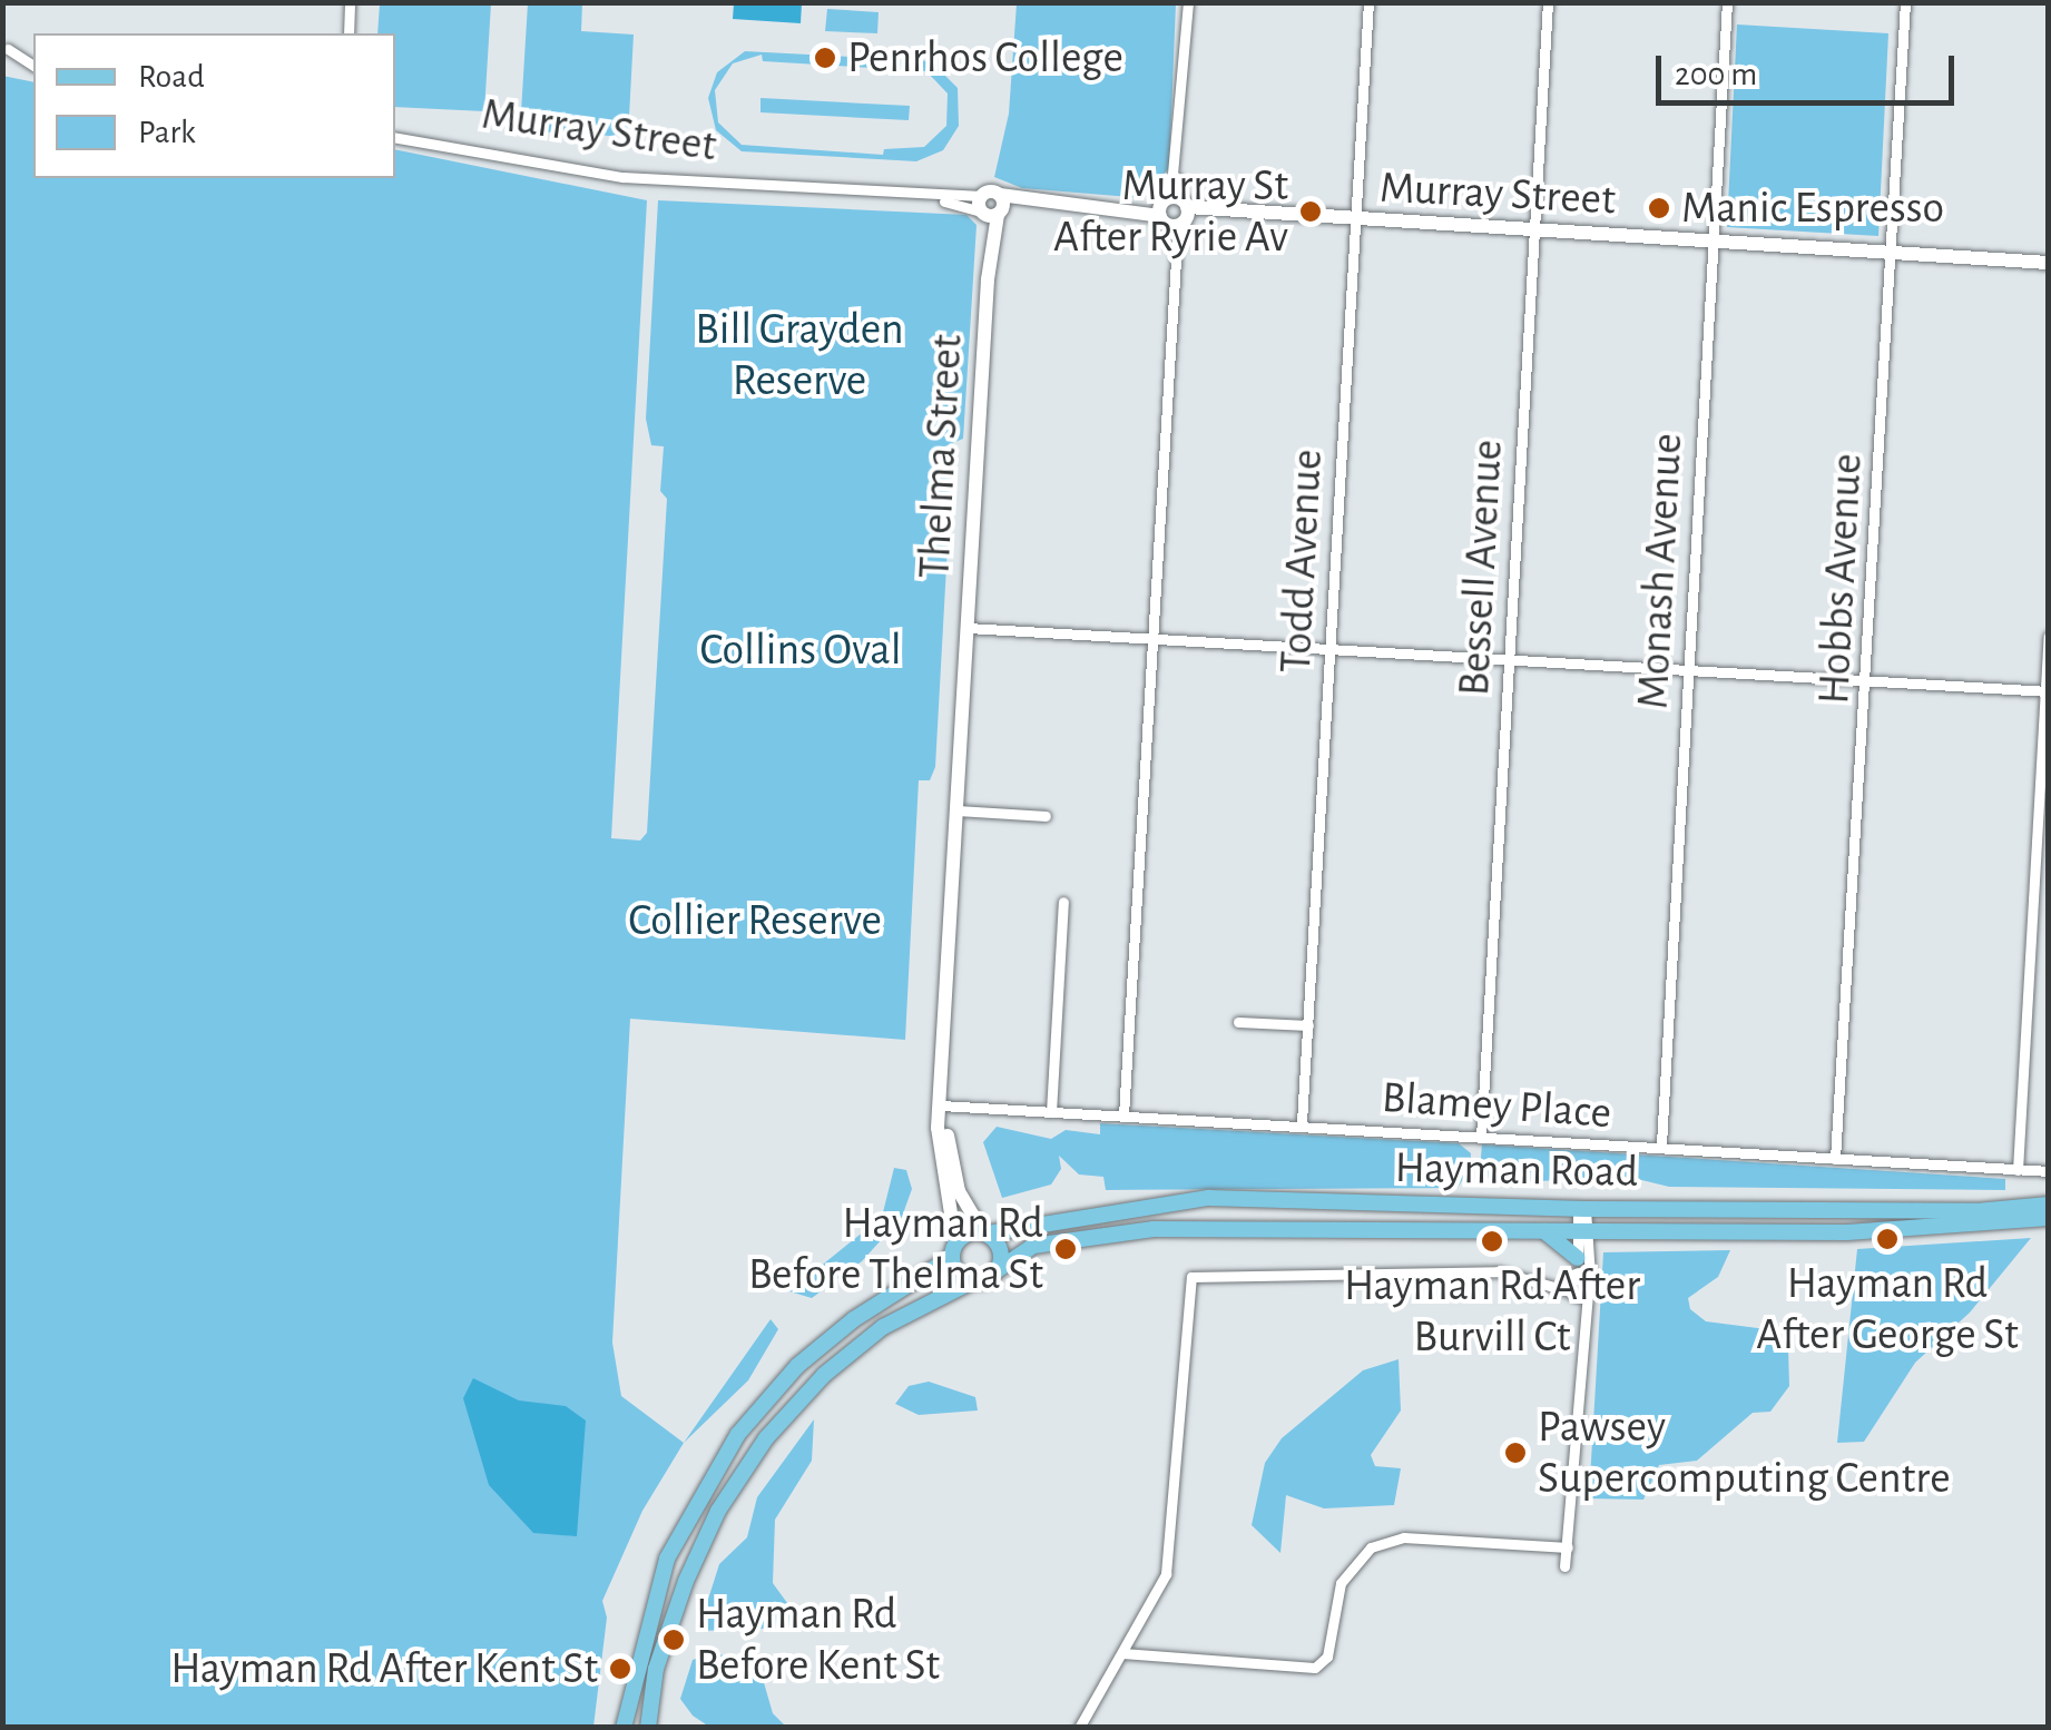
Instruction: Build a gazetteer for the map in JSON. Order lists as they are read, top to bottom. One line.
{"streets":{"main road":["Murray Street","Thelma Street","Hayman Road"],"street":["Todd Avenue","Bessell Avenue","Monash Avenue","Hobbs Avenue","Blamey Place"]},"crossings":[["Murray Street","Thelma Street"],["Murray Street","Todd Avenue"],["Murray Street","Bessell Avenue"],["Murray Street","Monash Avenue"],["Murray Street","Hobbs Avenue"],["Thelma Street","Blamey Place"],["Thelma Street","Hayman Road"],["Todd Avenue","Blamey Place"],["Bessell Avenue","Blamey Place"],["Monash Avenue","Blamey Place"],["Hobbs Avenue","Blamey Place"]],"parks":["Bill Grayden Reserve","Collins Oval","Collier Reserve"],"places":["Penrhos College","Manic Espresso","Murray St After Ryrie Av","Hayman Rd After George St","Hayman Rd After Burvill Ct","Hayman Rd Before Thelma St","Pawsey Supercomputing Centre","Hayman Rd Before Kent St","Hayman Rd After Kent St"],"legend":["Road","Park"],"scale_bar":"200 m"}
